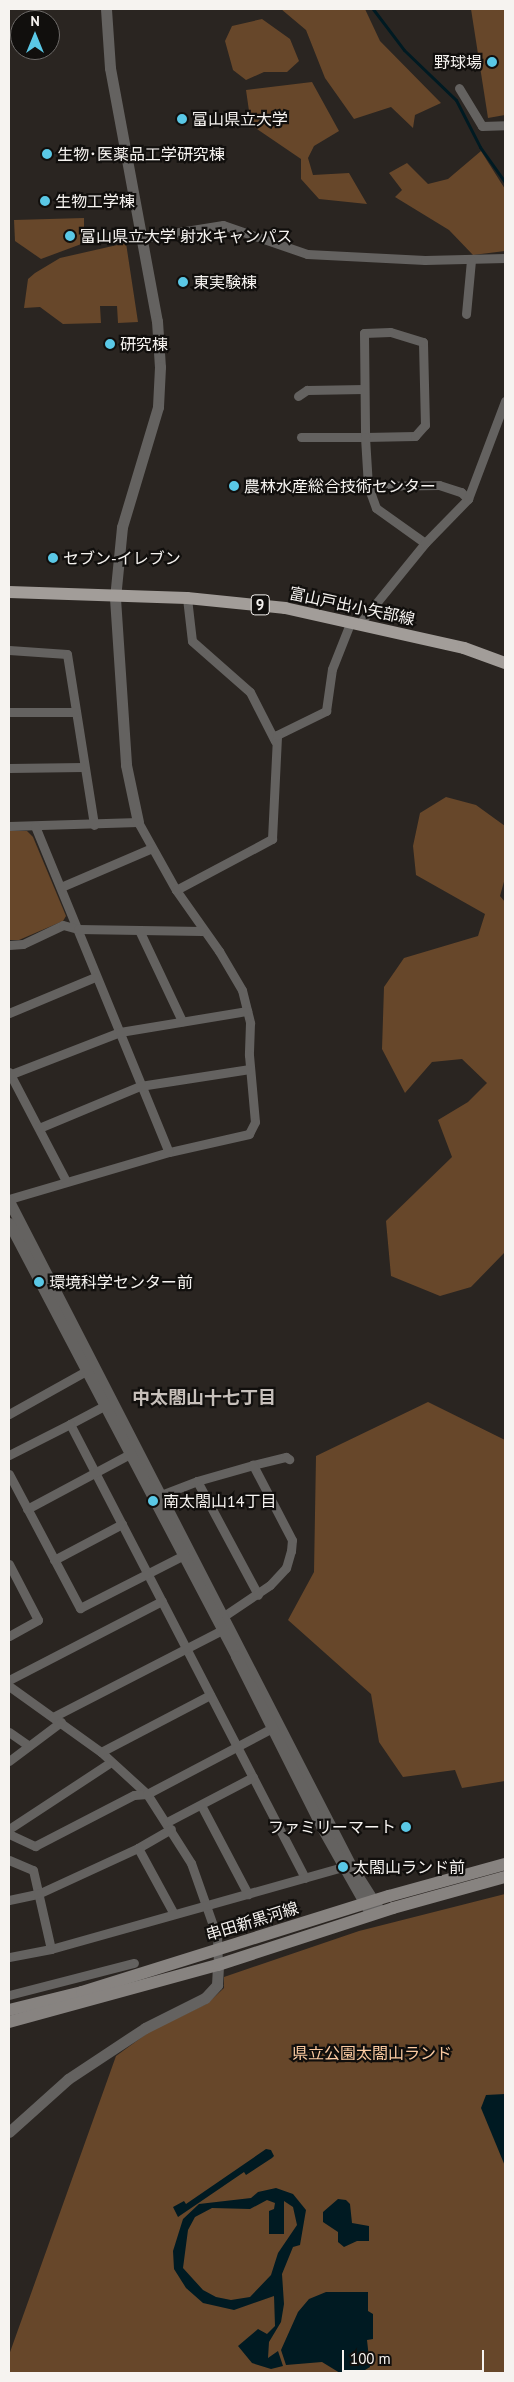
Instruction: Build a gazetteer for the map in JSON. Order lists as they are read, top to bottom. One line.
{"streets":{"main road":["9","富山戸出小矢部線","串田新黒河線"]},"districts":["中太閤山十七丁目"],"parks":["県立公園太閤山ランド"],"places":["野球場","富山県立大学","生物･医薬品工学研究棟","生物工学棟","富山県立大学 射水キャンパス","東実験棟","研究棟","農林水産総合技術センター","セブン-イレブン","環境科学センター前","南太閤山14丁目","ファミリーマート","太閤山ランド前"],"scale_bar":"100 m","north":"top"}
